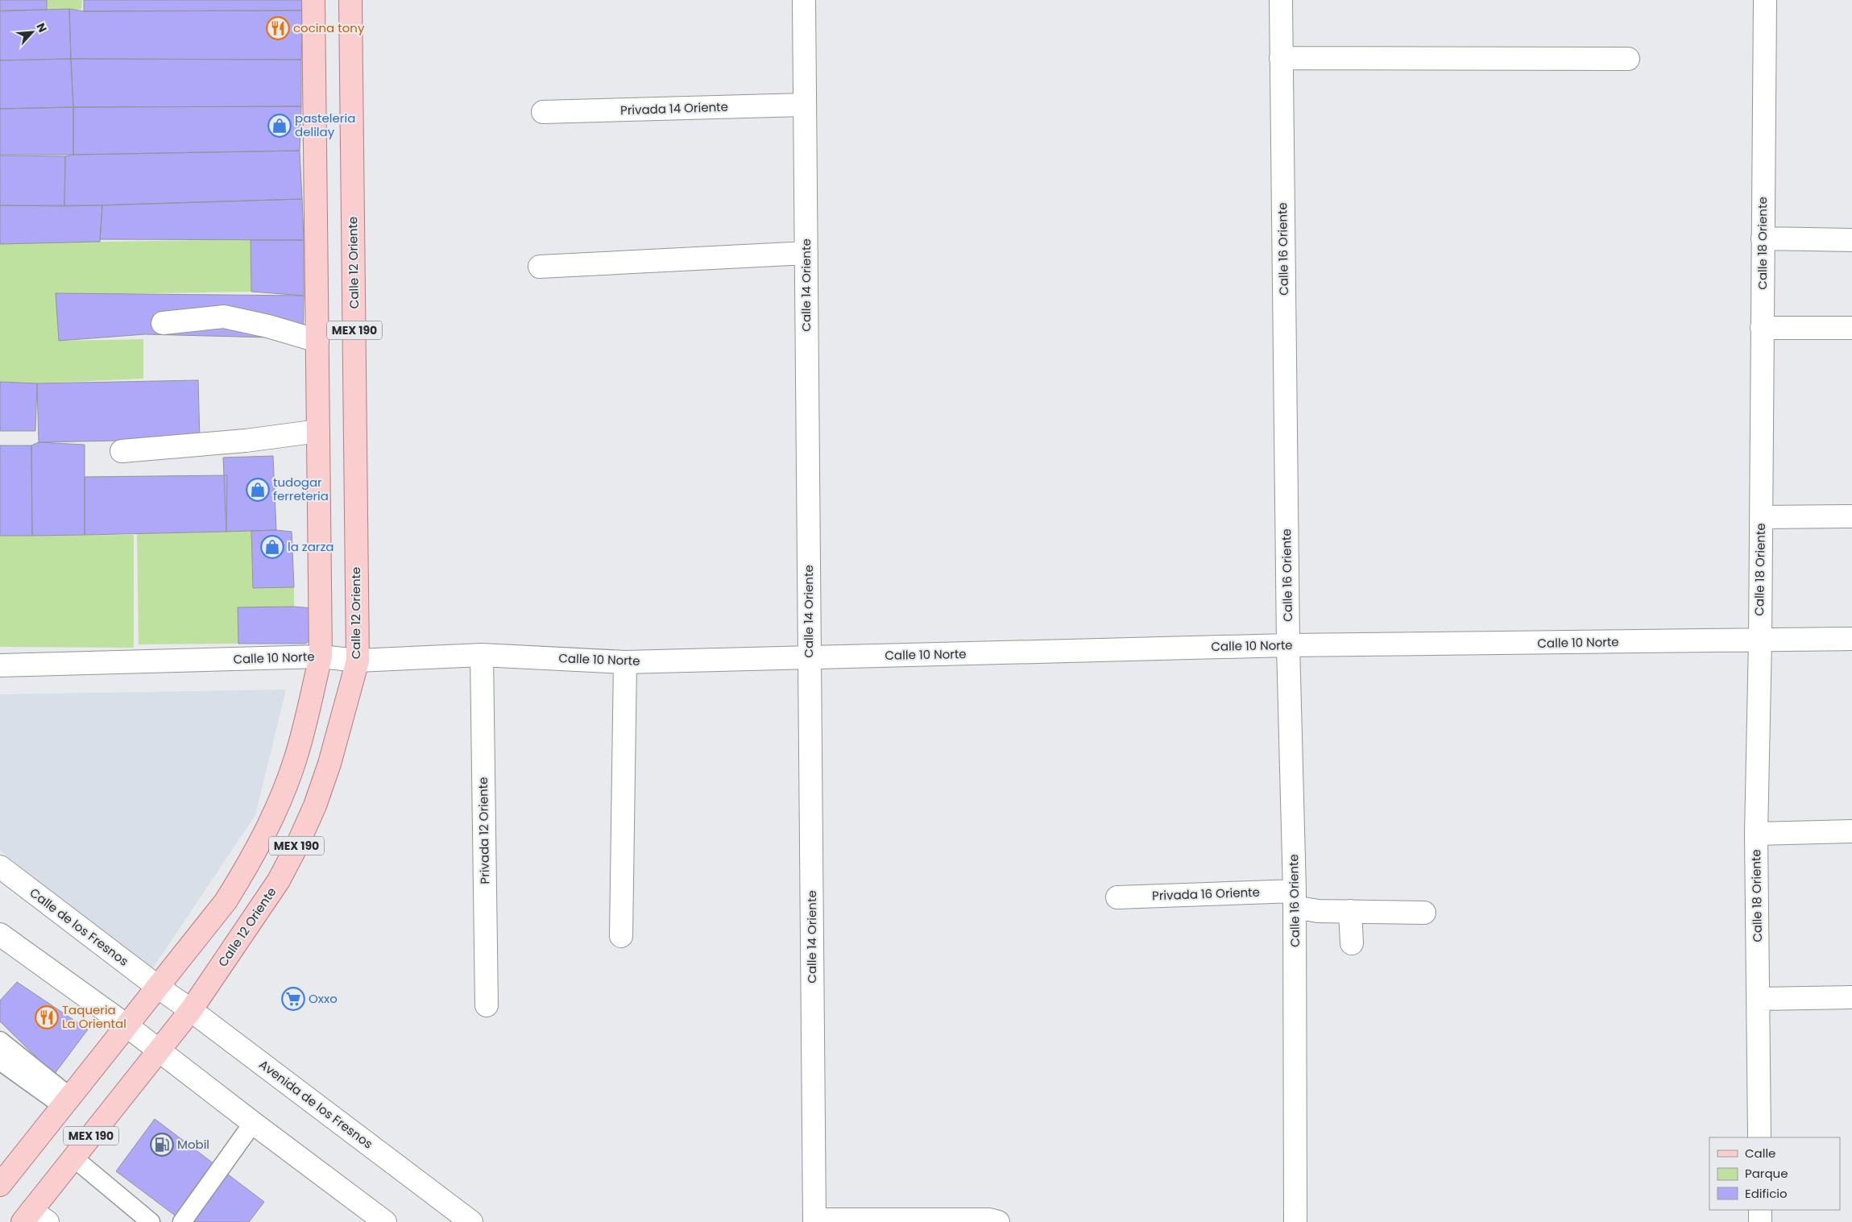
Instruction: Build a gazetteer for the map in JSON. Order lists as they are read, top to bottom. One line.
{"streets":{"main road":["Calle 12 Oriente","MEX 190"],"street":["Privada 14 Oriente","Calle 18 Oriente","Calle 16 Oriente","Calle 14 Oriente","Calle 10 Norte","Privada 12 Oriente","Privada 16 Oriente","Calle de los Fresnos","Avenida de los Fresnos"]},"crossings":[["Privada 14 Oriente","Calle 14 Oriente"],["Calle 18 Oriente","Calle 10 Norte"],["Calle 16 Oriente","Calle 10 Norte"],["Calle 16 Oriente","Privada 16 Oriente"],["Calle 12 Oriente","Calle 10 Norte"],["Calle 12 Oriente","Avenida de los Fresnos"],["Calle 14 Oriente","Calle 10 Norte"],["MEX 190","Calle 10 Norte"],["MEX 190","Calle de los Fresnos"],["MEX 190","Avenida de los Fresnos"],["Calle 10 Norte","Privada 12 Oriente"],["Calle de los Fresnos","Avenida de los Fresnos"]],"places":{"restaurant":["cocina tony","Taqueria La Oriental"],"shop":["pasteleria delilay","tudogar ferreteria","la zarza"],"supermarket":["Oxxo"],"fuel station":["Mobil"]},"legend":["Calle","Parque","Edificio"],"north":"top right"}
